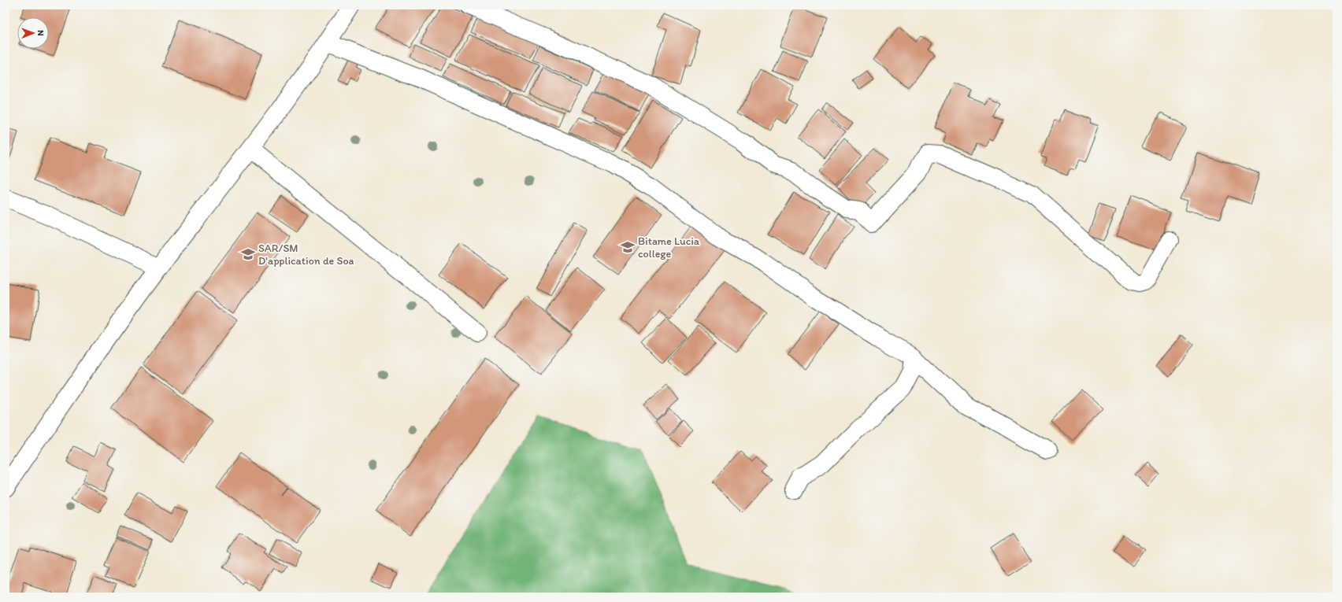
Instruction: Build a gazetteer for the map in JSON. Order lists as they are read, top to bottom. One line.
{"places":{"school or university":["Bitame Lucia college","SAR/SM D'application de Soa"]},"north":"right"}
